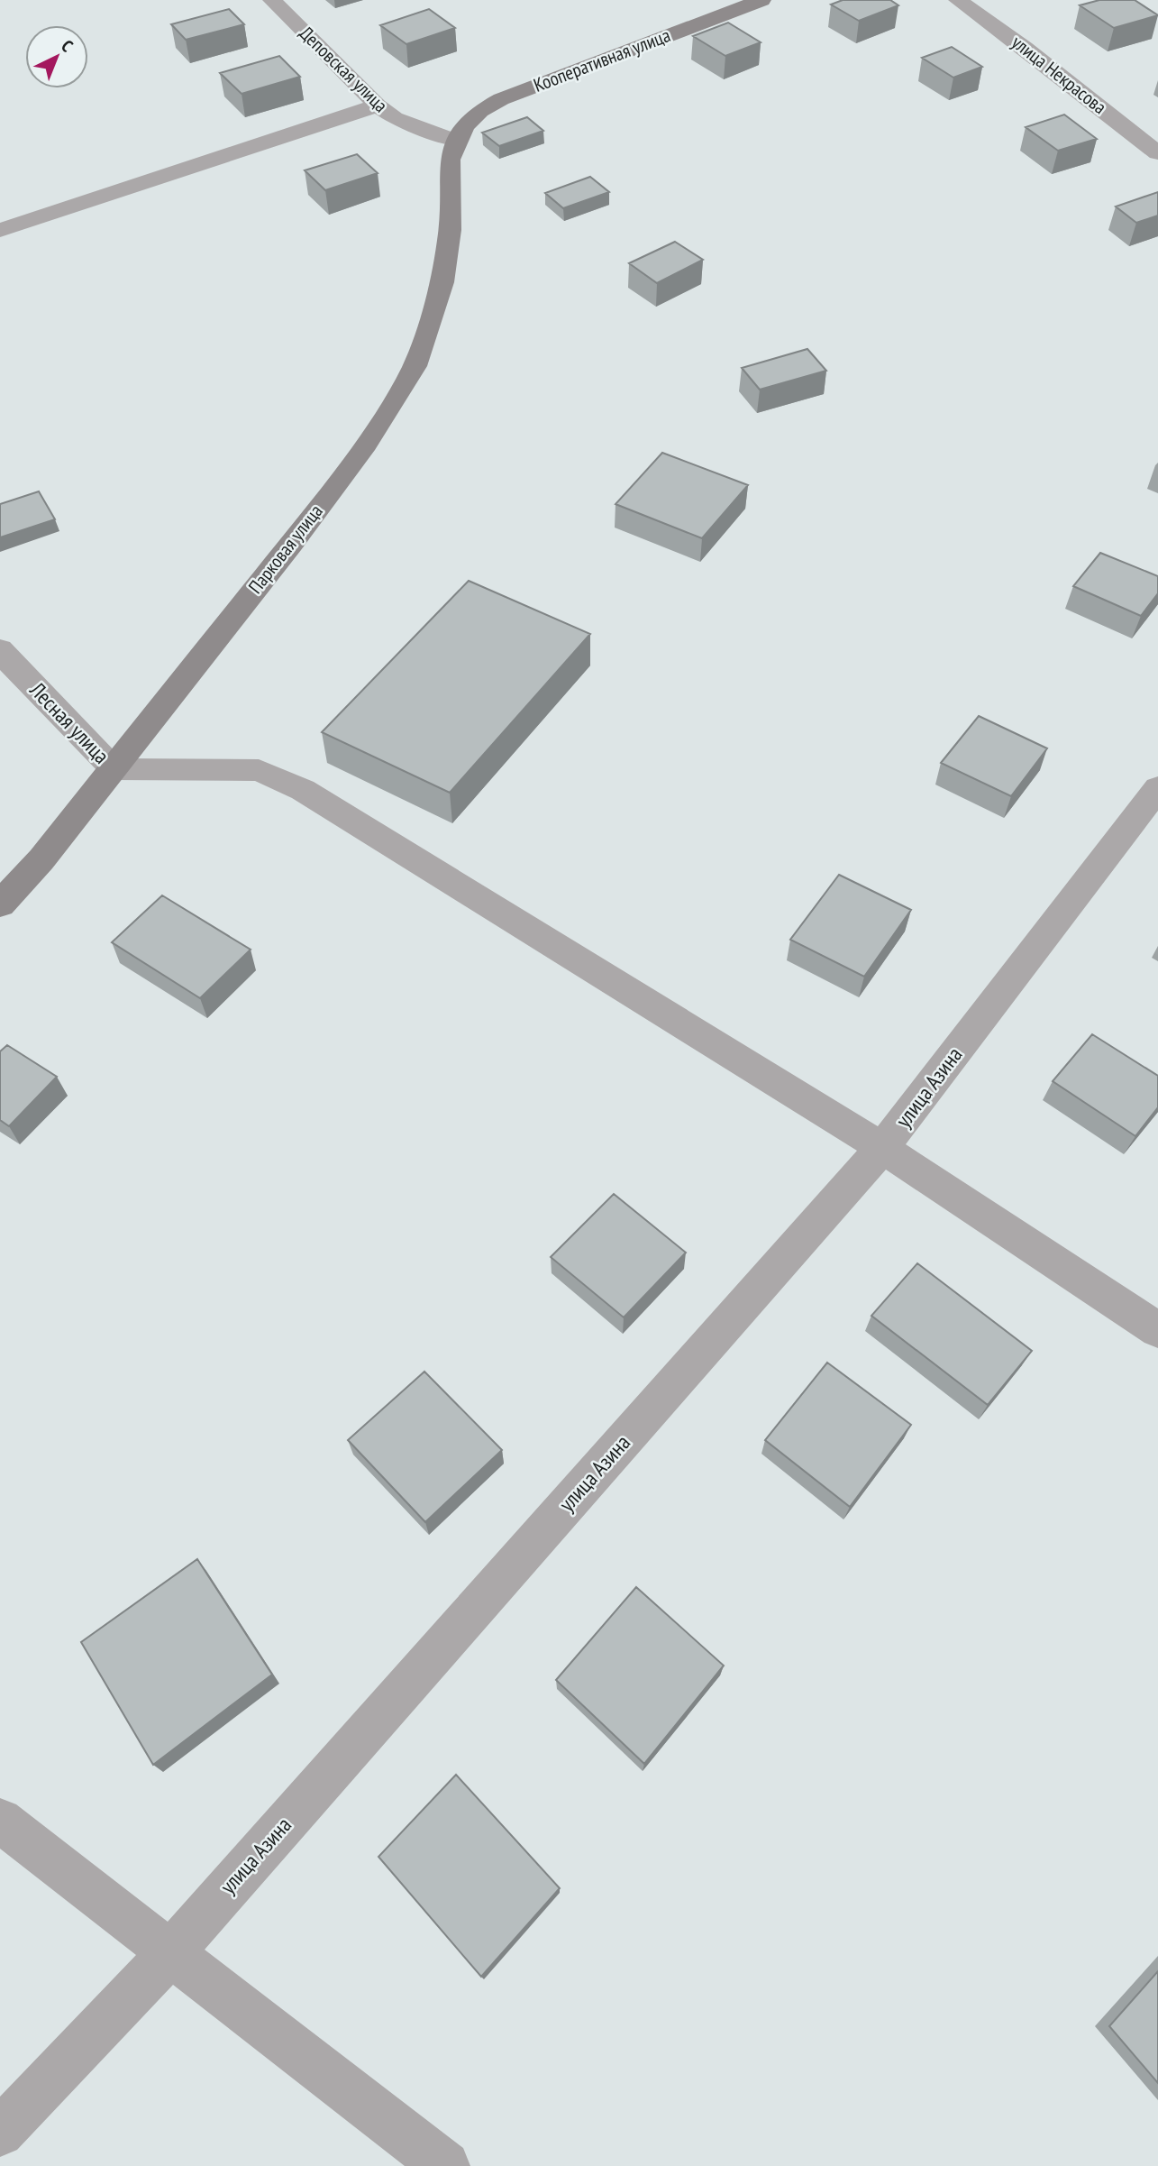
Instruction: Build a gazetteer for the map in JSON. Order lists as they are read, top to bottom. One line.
{"streets":{"main road":["Кооперативная улица","Парковая улица"],"street":["Деповская улица","улица Некрасова","Лесная улица","улица Азина"]},"crossings":[["Кооперативная улица","Деповская улица"],["Кооперативная улица","Парковая улица"],["Деповская улица","Парковая улица"],["Парковая улица","Лесная улица"]],"north":"top right"}
